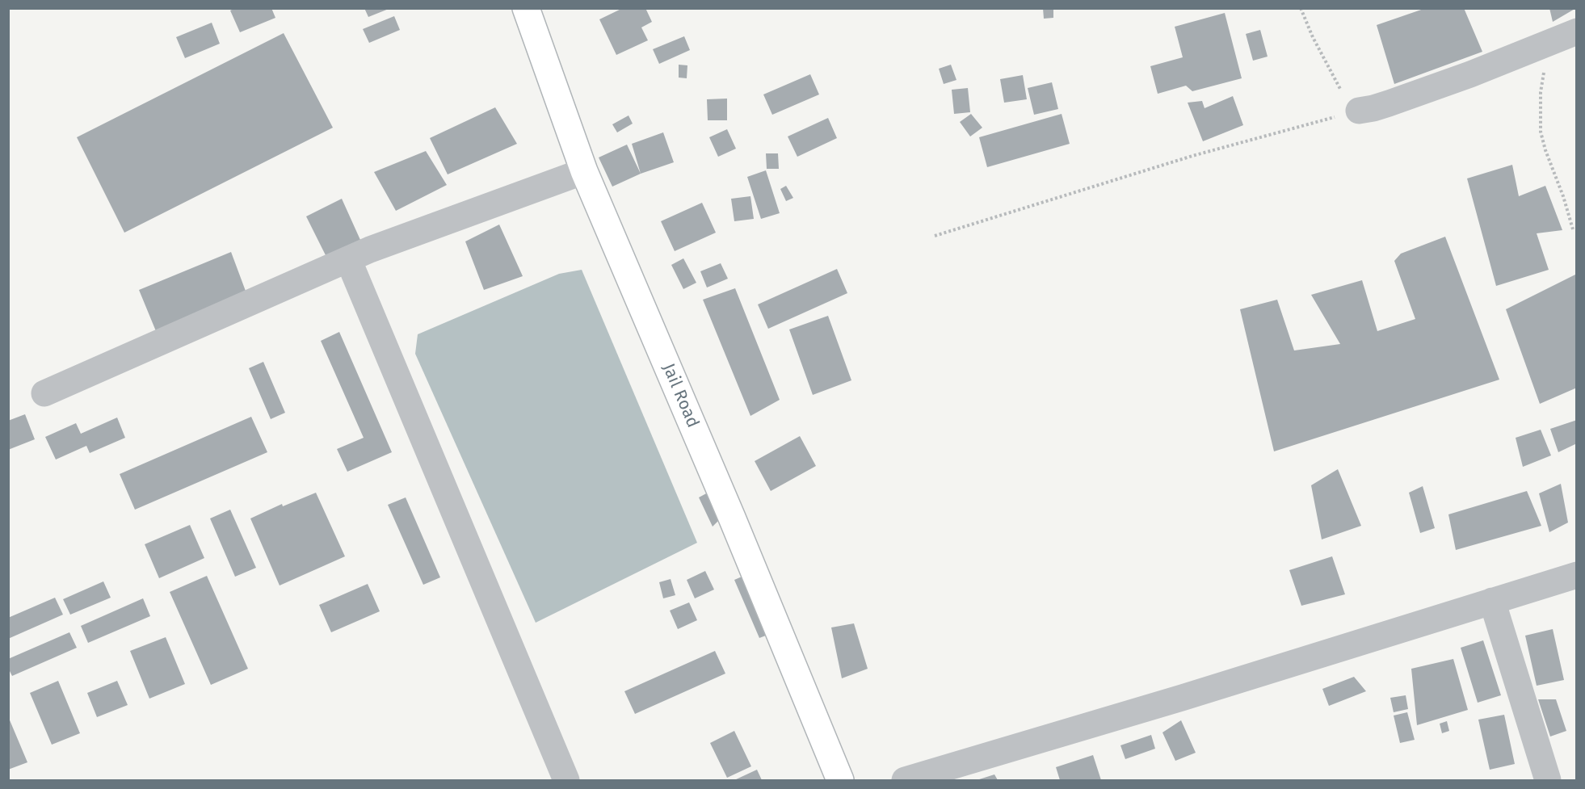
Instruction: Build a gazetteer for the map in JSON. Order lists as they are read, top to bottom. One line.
{"streets":{"street":["Jail Road"]}}
